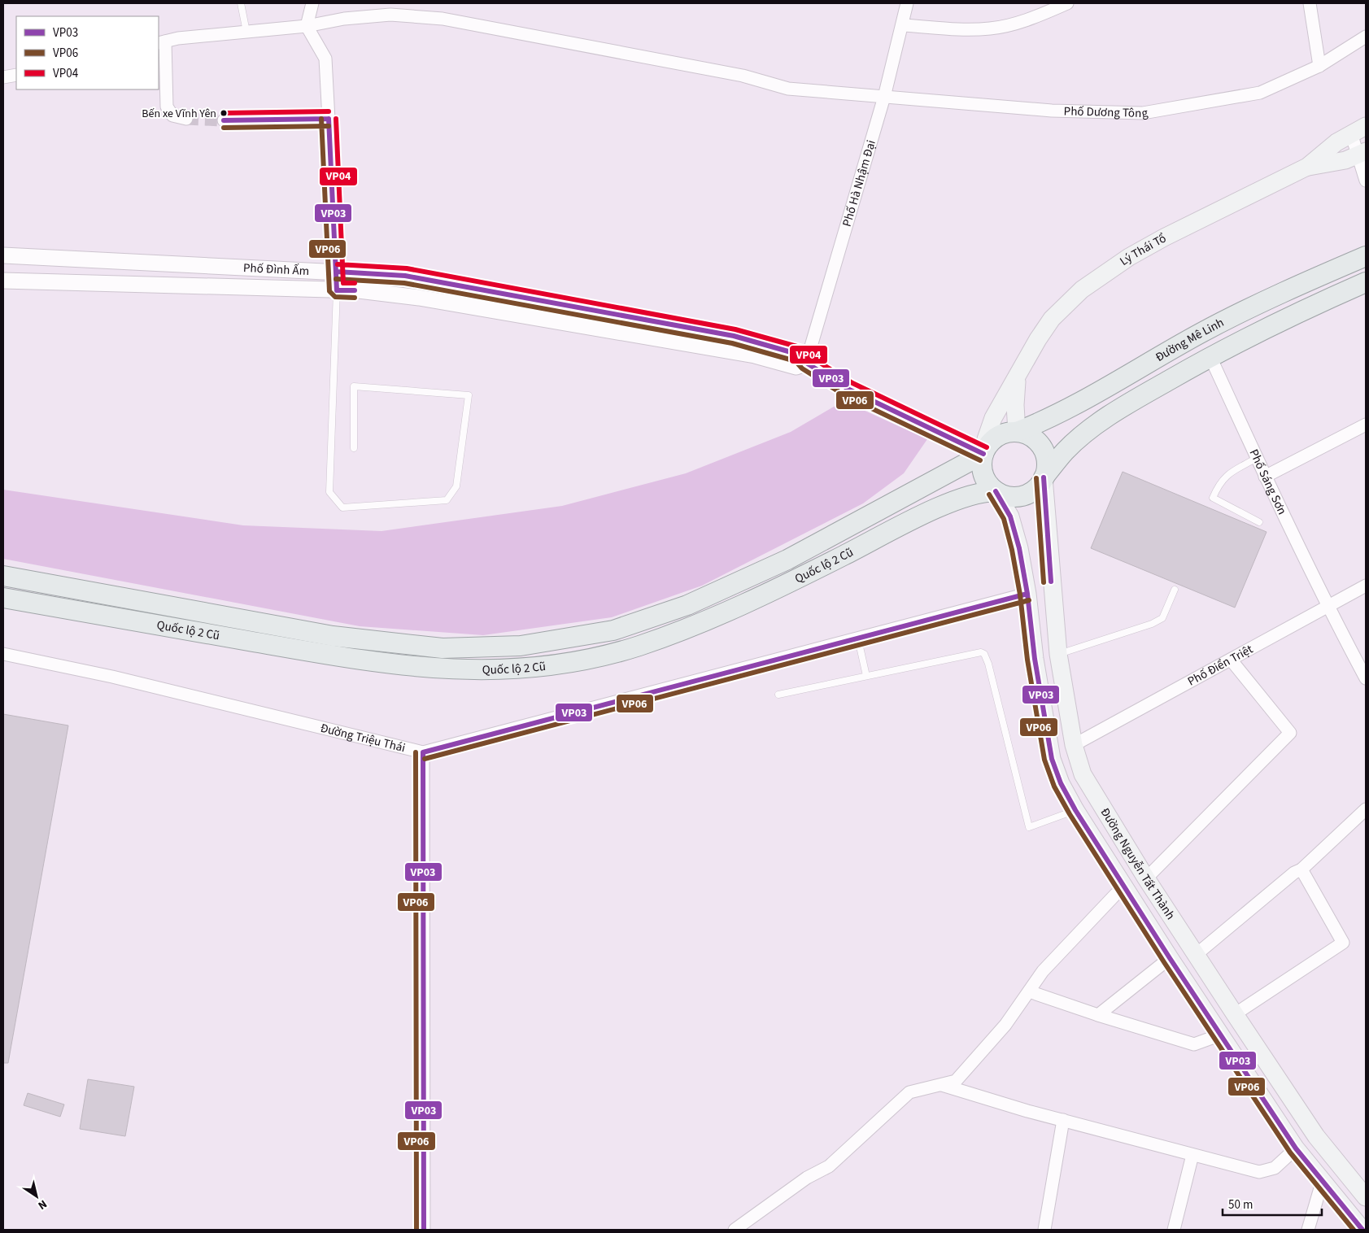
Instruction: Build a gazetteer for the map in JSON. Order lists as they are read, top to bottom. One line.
{"streets":{"main road":["Lý Thái Tổ","Đường Mê Linh","Quốc lộ 2 Cũ","Đường Nguyễn Tất Thành"],"street":["Phố Dương Tông","Phố Hà Nhậm Đại","Phố Đình Ấm","Phố Sáng Sơn","Phố Điển Triệt","Đường Triệu Thái"]},"crossings":[["Phố Dương Tông","Phố Hà Nhậm Đại"],["Phố Hà Nhậm Đại","Phố Đình Ấm"],["Lý Thái Tổ","Phố Đình Ấm"],["Lý Thái Tổ","Đường Mê Linh"],["Lý Thái Tổ","Quốc lộ 2 Cũ"],["Lý Thái Tổ","Đường Nguyễn Tất Thành"],["Phố Đình Ấm","Đường Mê Linh"],["Phố Đình Ấm","Quốc lộ 2 Cũ"],["Phố Đình Ấm","Đường Nguyễn Tất Thành"],["Đường Mê Linh","Phố Sáng Sơn"],["Đường Mê Linh","Quốc lộ 2 Cũ"],["Đường Mê Linh","Đường Nguyễn Tất Thành"],["Phố Sáng Sơn","Phố Điển Triệt"],["Quốc lộ 2 Cũ","Đường Nguyễn Tất Thành"],["Phố Điển Triệt","Đường Nguyễn Tất Thành"],["Đường Triệu Thái","Đường Nguyễn Tất Thành"]],"places":["Bến xe Vĩnh Yên"],"lines":["transit line VP04","transit line VP03","transit line VP06"],"legend":["VP03","VP06","VP04"],"scale_bar":"50 m","north":"bottom right"}
